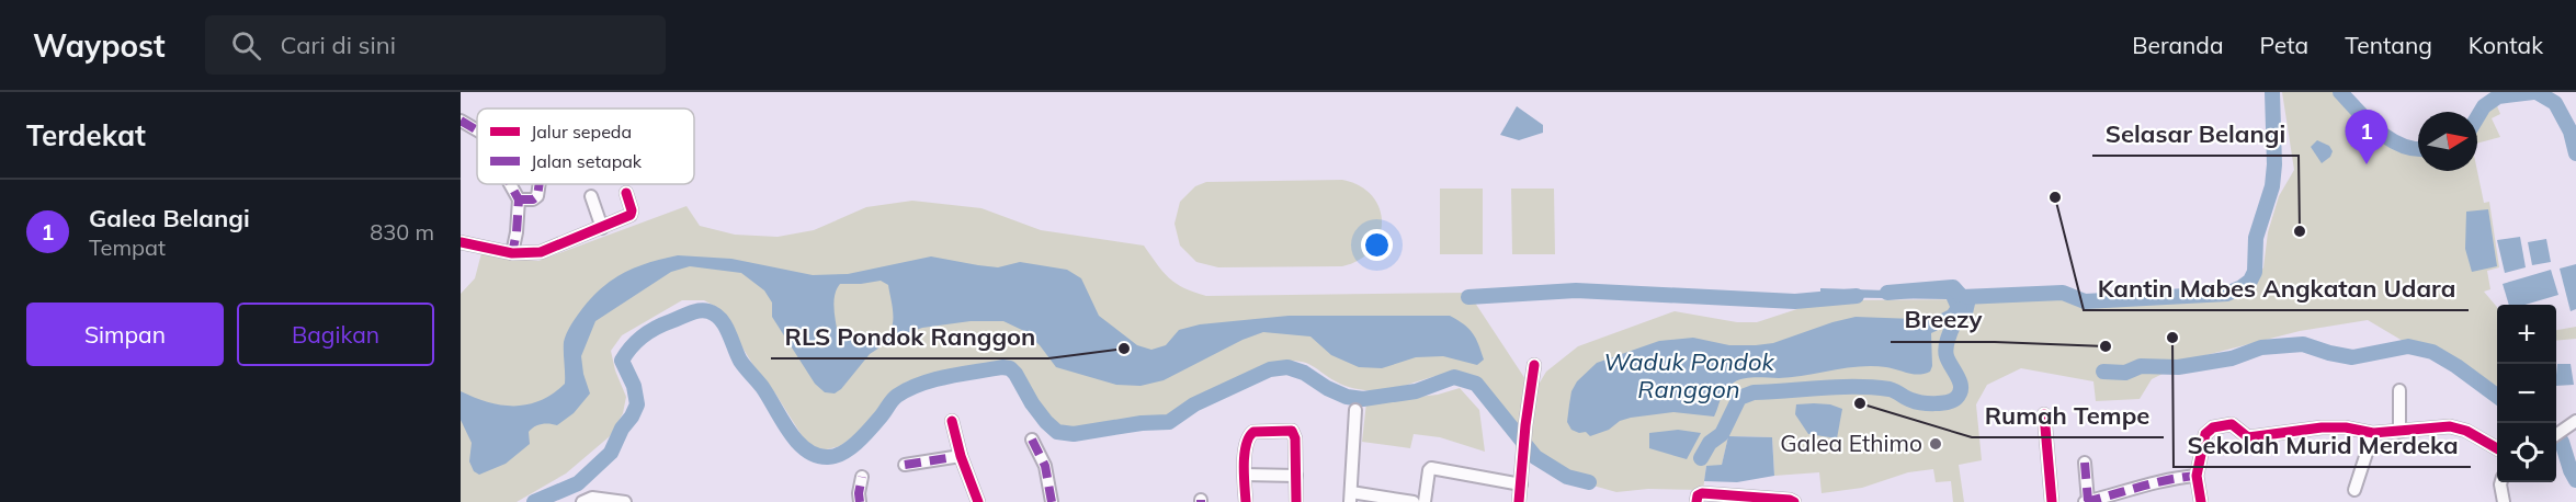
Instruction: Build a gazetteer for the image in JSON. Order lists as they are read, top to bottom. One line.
{"water":["Waduk Pondok Ranggon"],"places":["Kantin Mabes Angkatan Udara","Selasar Belangi","Sekolah Murid Merdeka","Breezy","RLS Pondok Ranggon","Rumah Tempe","Galea Ethimo"],"legend":["Jalur sepeda","Jalan setapak"],"north":"right","page":{"header":"Waypost","search":"Cari di sini","nav":["Beranda","Peta","Tentang","Kontak"],"heading":"Terdekat","pins":"1","list":[{"mark":"1","name":"Galea Belangi","note":"Tempat","value":"830 m"}],"buttons":["Simpan","Bagikan"],"map_buttons":["+","−"]}}
